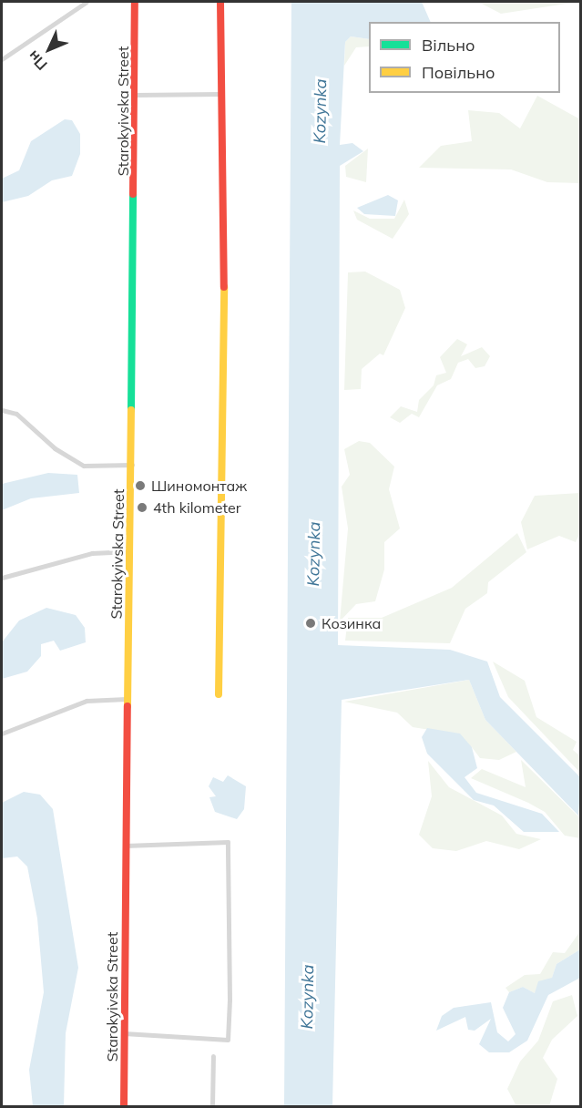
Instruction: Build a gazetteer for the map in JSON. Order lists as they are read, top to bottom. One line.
{"streets":{"street":["Starokyivska Street"]},"water":["Kozynka"],"places":["Шиномонтаж","4th kilometer","Козинка"],"legend":["Вільно","Повільно"],"north":"bottom left"}
